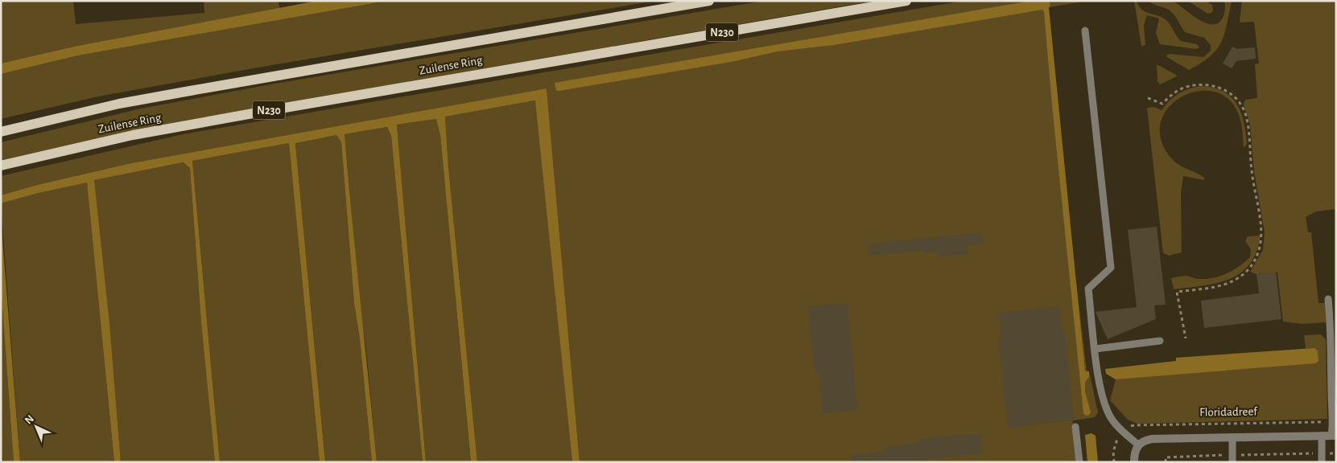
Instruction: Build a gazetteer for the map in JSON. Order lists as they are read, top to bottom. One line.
{"streets":{"main road":["N230","Zuilense Ring"],"path":["Floridadreef"]},"north":"top left"}
